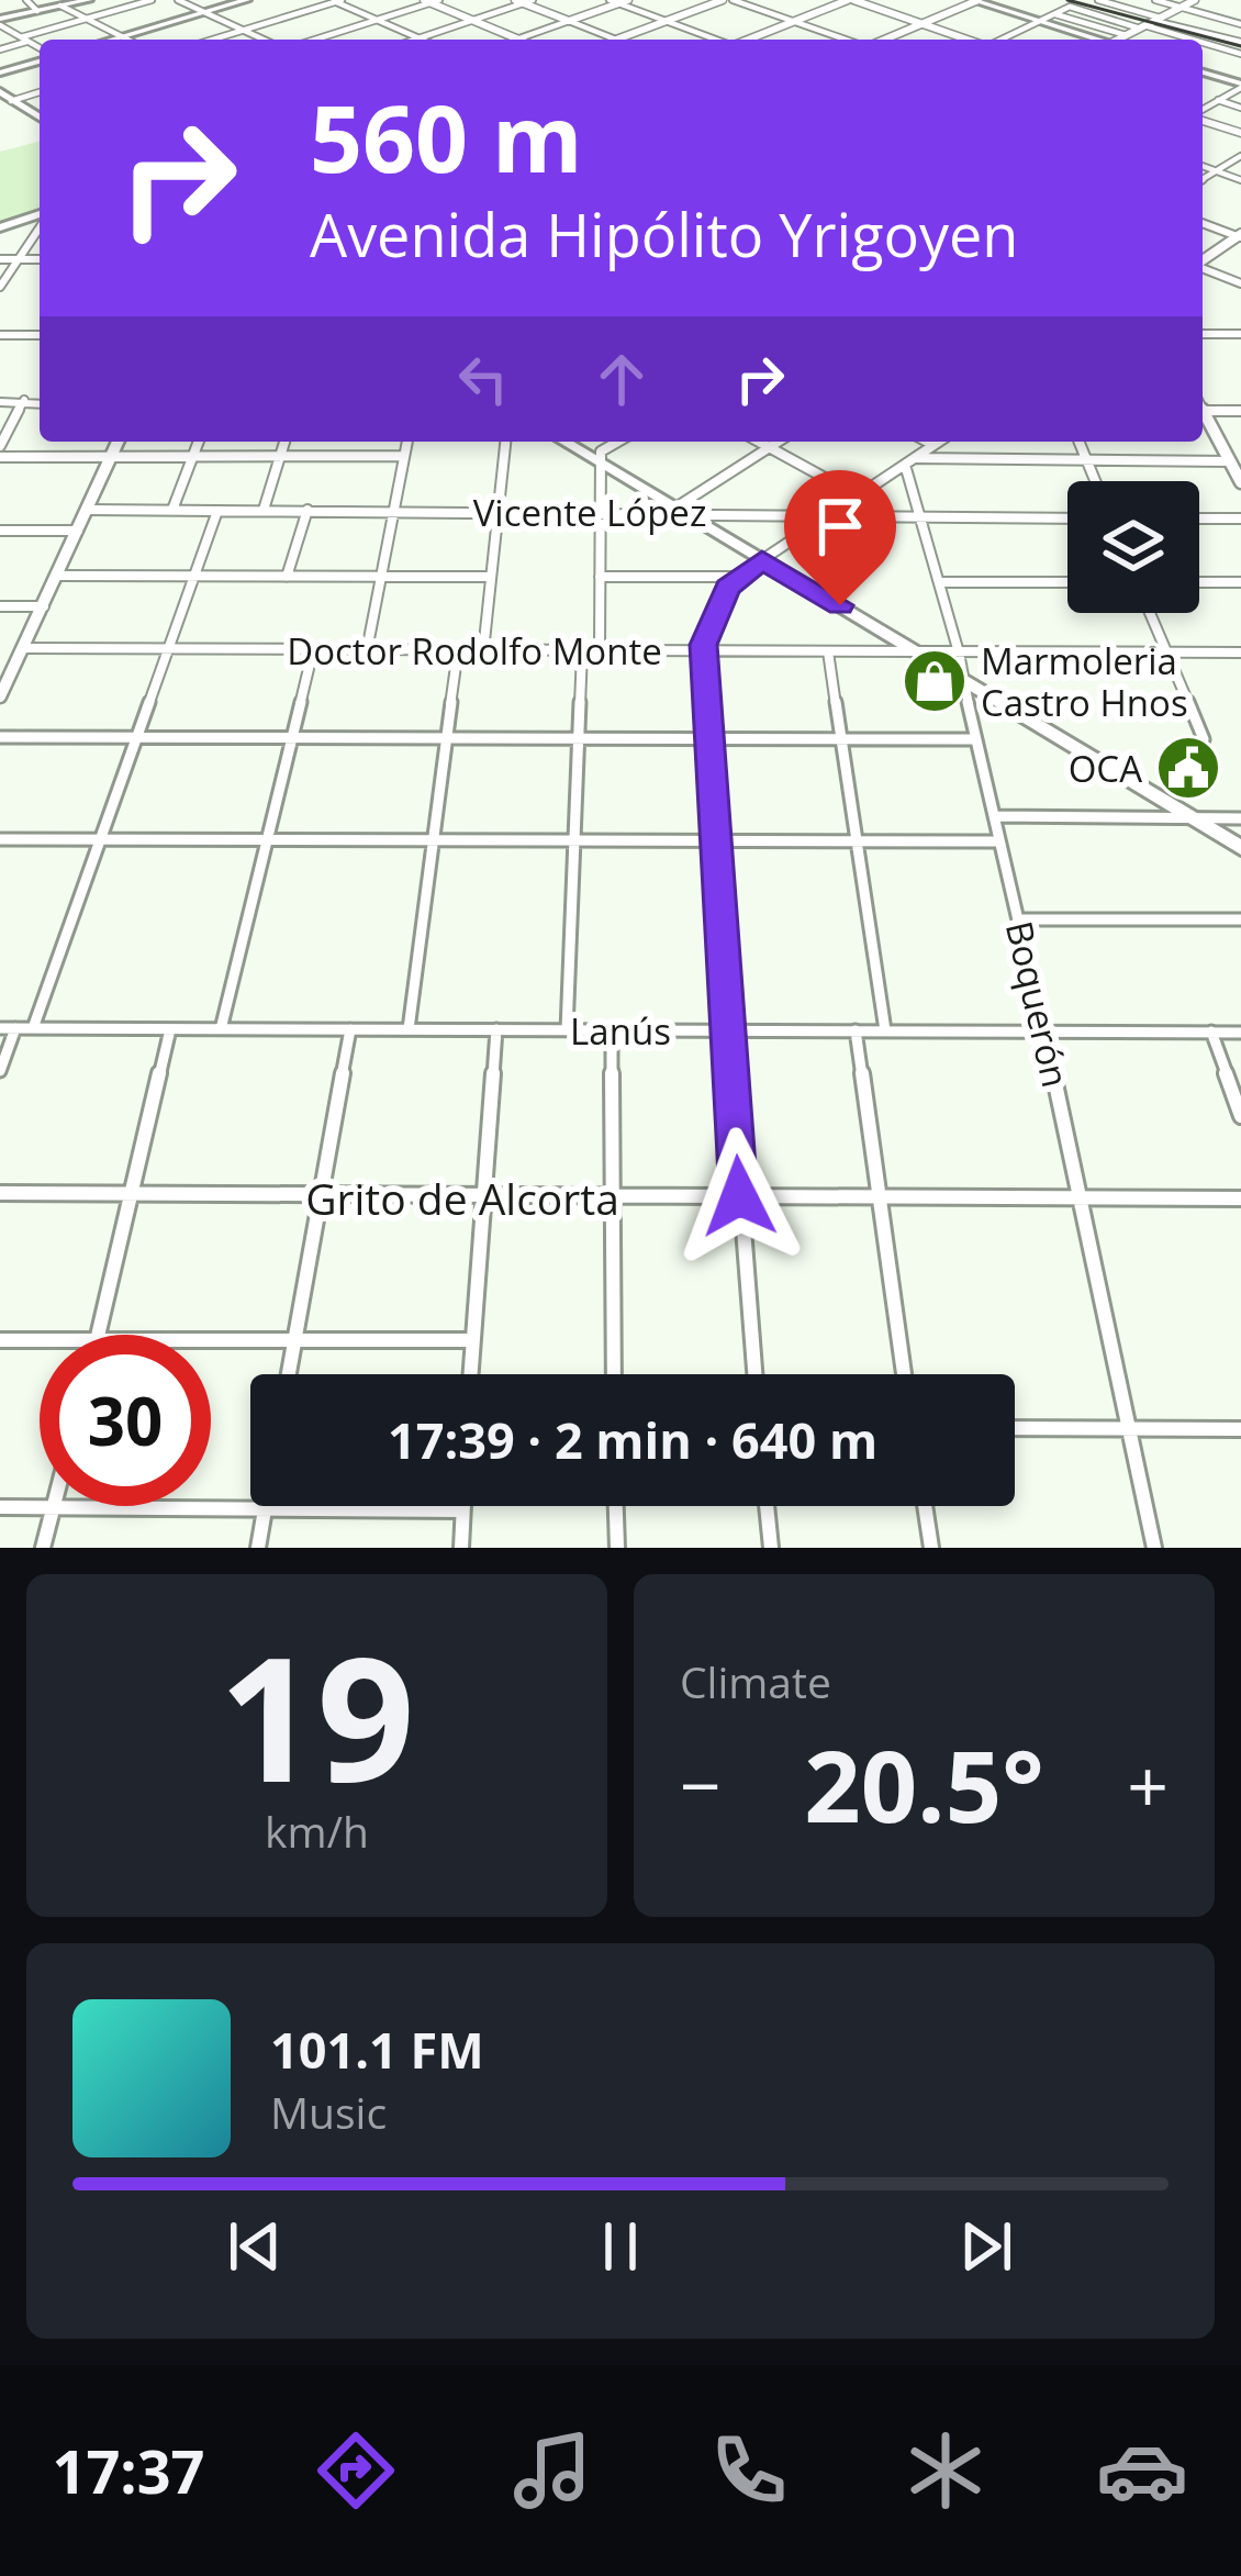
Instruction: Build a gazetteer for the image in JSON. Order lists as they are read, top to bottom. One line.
{"streets":{"street":["Vicente López","Doctor Rodolfo Monte","Boquerón","Lanús","Grito de Alcorta"]},"crossings":[["Vicente López","Boquerón"],["Boquerón","Lanús"],["Boquerón","Grito de Alcorta"]],"places":{"shop":["Marmoleria Castro Hnos"],"public building":["OCA"]},"page":{"turn":["560 m","Avenida Hipólito Yrigoyen"],"limit":"30","trip":"17:39 · 2 min · 640 m","tile":[["19","km/h"],"Climate"],"heat":["−","20.5°","+"],"song":["101.1 FM","Music"],"tabs":"17:37"}}
